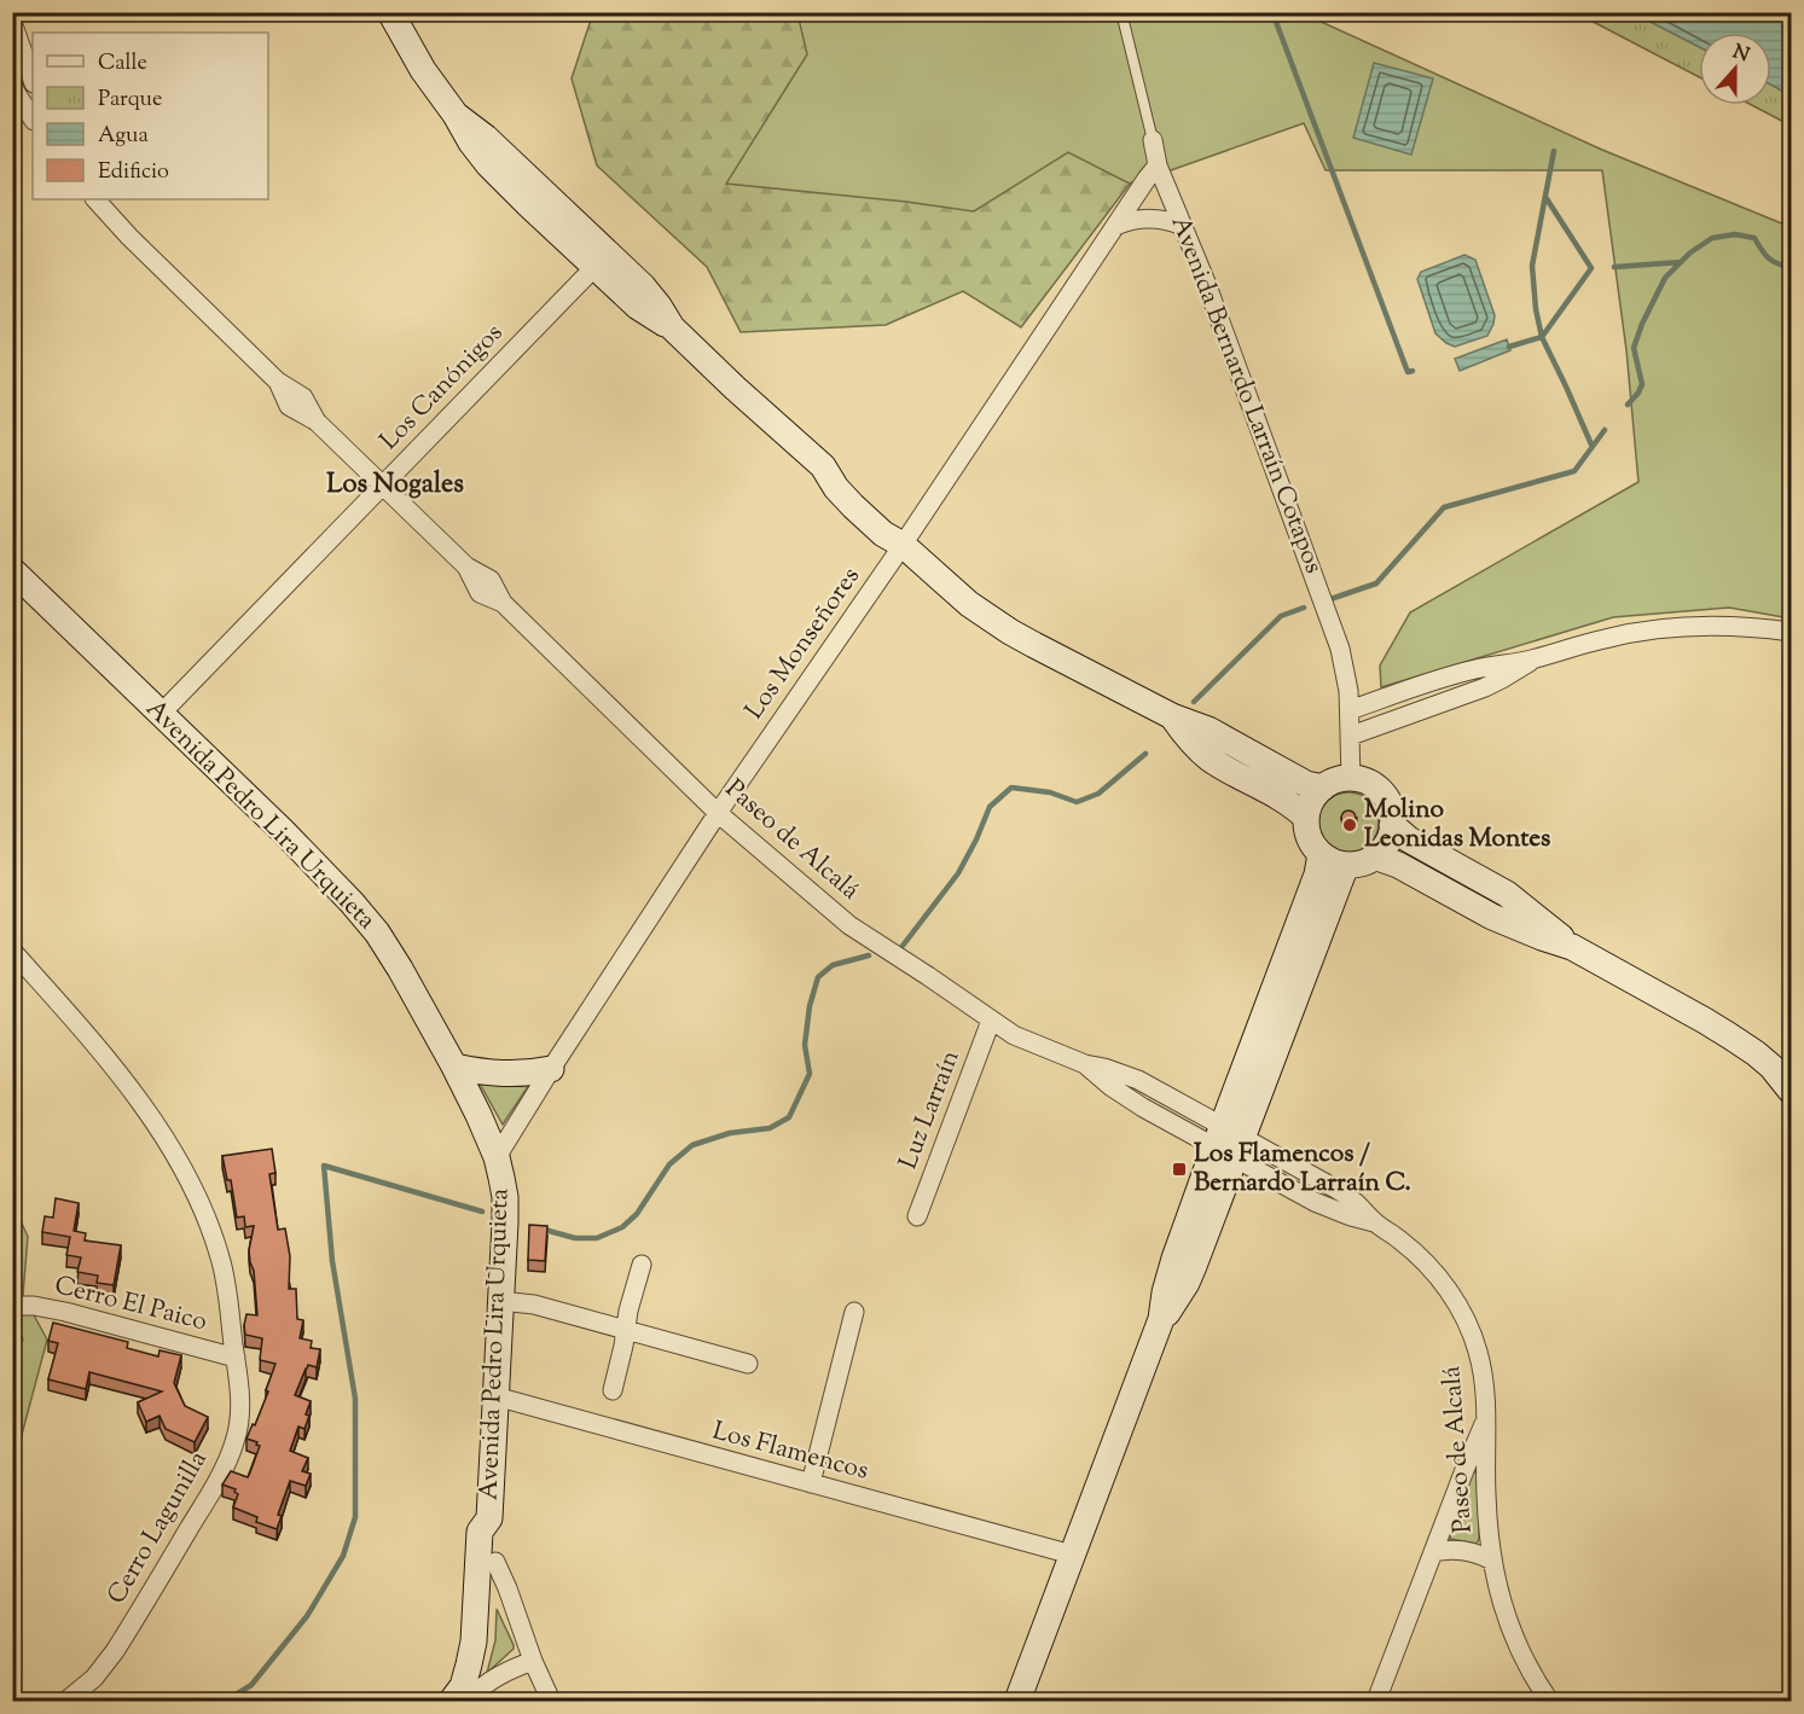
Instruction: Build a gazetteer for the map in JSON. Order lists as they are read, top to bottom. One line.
{"streets":{"street":["Los Canónigos","Avenida Bernardo Larraín Cotapos","Los Monseñores","Avenida Pedro Lira Urquieta","Paseo de Alcalá","Luz Larraín","Cerro El Paico","Los Flamencos","Cerro Lagunilla"]},"crossings":[["Los Canónigos","Avenida Pedro Lira Urquieta"],["Los Canónigos","Paseo de Alcalá"],["Avenida Bernardo Larraín Cotapos","Los Monseñores"],["Los Monseñores","Avenida Pedro Lira Urquieta"],["Los Monseñores","Paseo de Alcalá"],["Avenida Pedro Lira Urquieta","Los Flamencos"],["Paseo de Alcalá","Luz Larraín"],["Cerro El Paico","Cerro Lagunilla"]],"districts":["Los Nogales"],"places":{"other":["Molino Leonidas Montes"],"transit":["Los Flamencos / Bernardo Larraín C."]},"legend":["Calle","Parque","Agua","Edificio"],"north":"top"}
